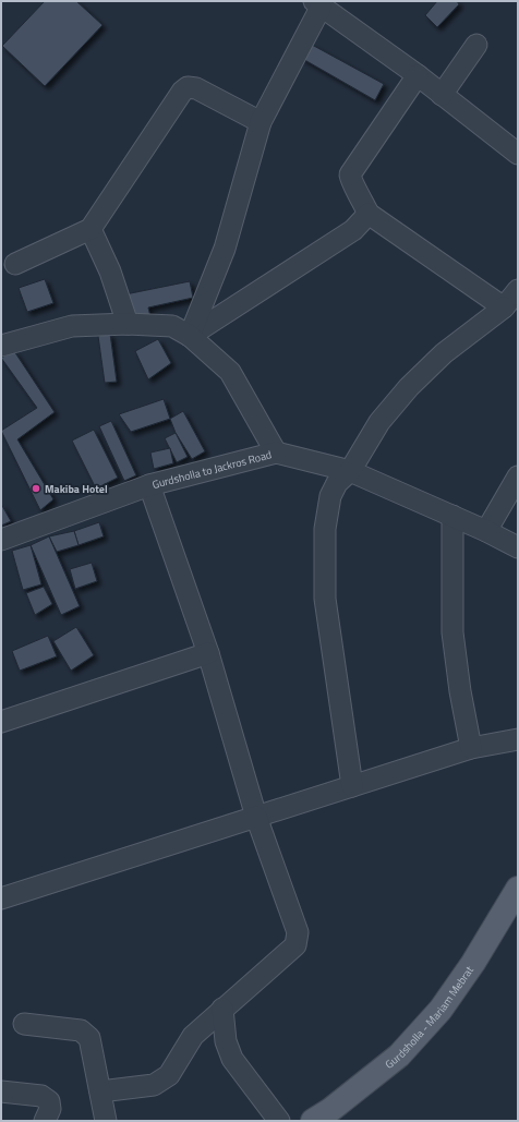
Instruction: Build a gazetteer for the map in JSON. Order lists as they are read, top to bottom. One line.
{"streets":{"main road":["Gurdsholla - Mariam Mebrat"],"street":["Gurdsholla to Jackros Road"]},"places":["Makiba Hotel"]}
